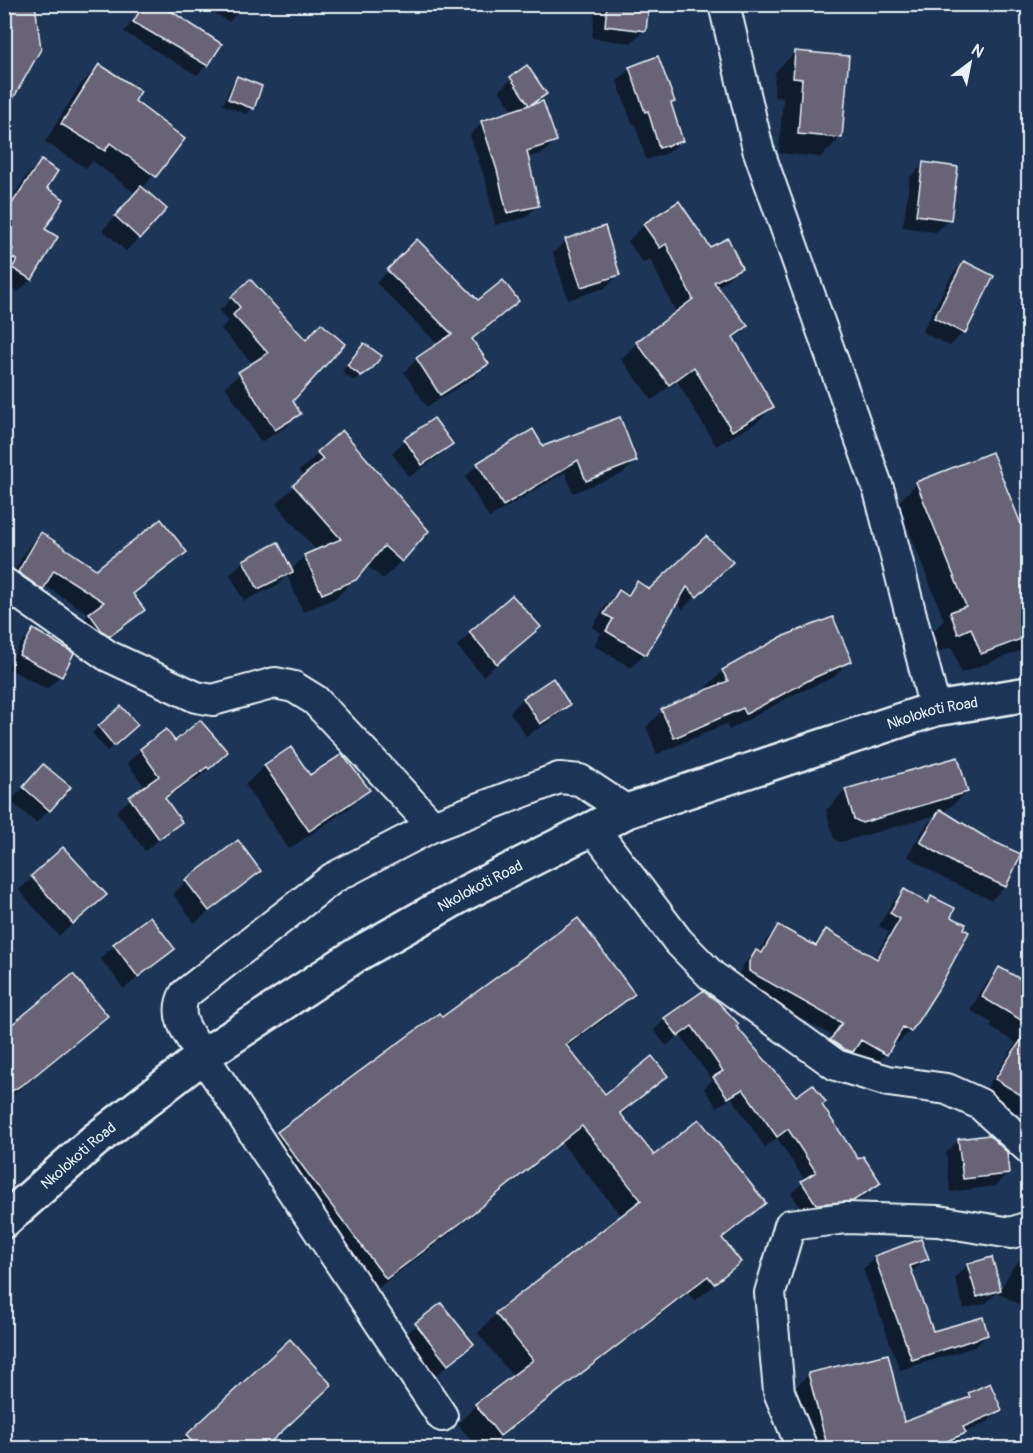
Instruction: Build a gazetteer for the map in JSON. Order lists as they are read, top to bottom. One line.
{"streets":{"main road":["Nkolokoti Road"]},"north":"top right"}
